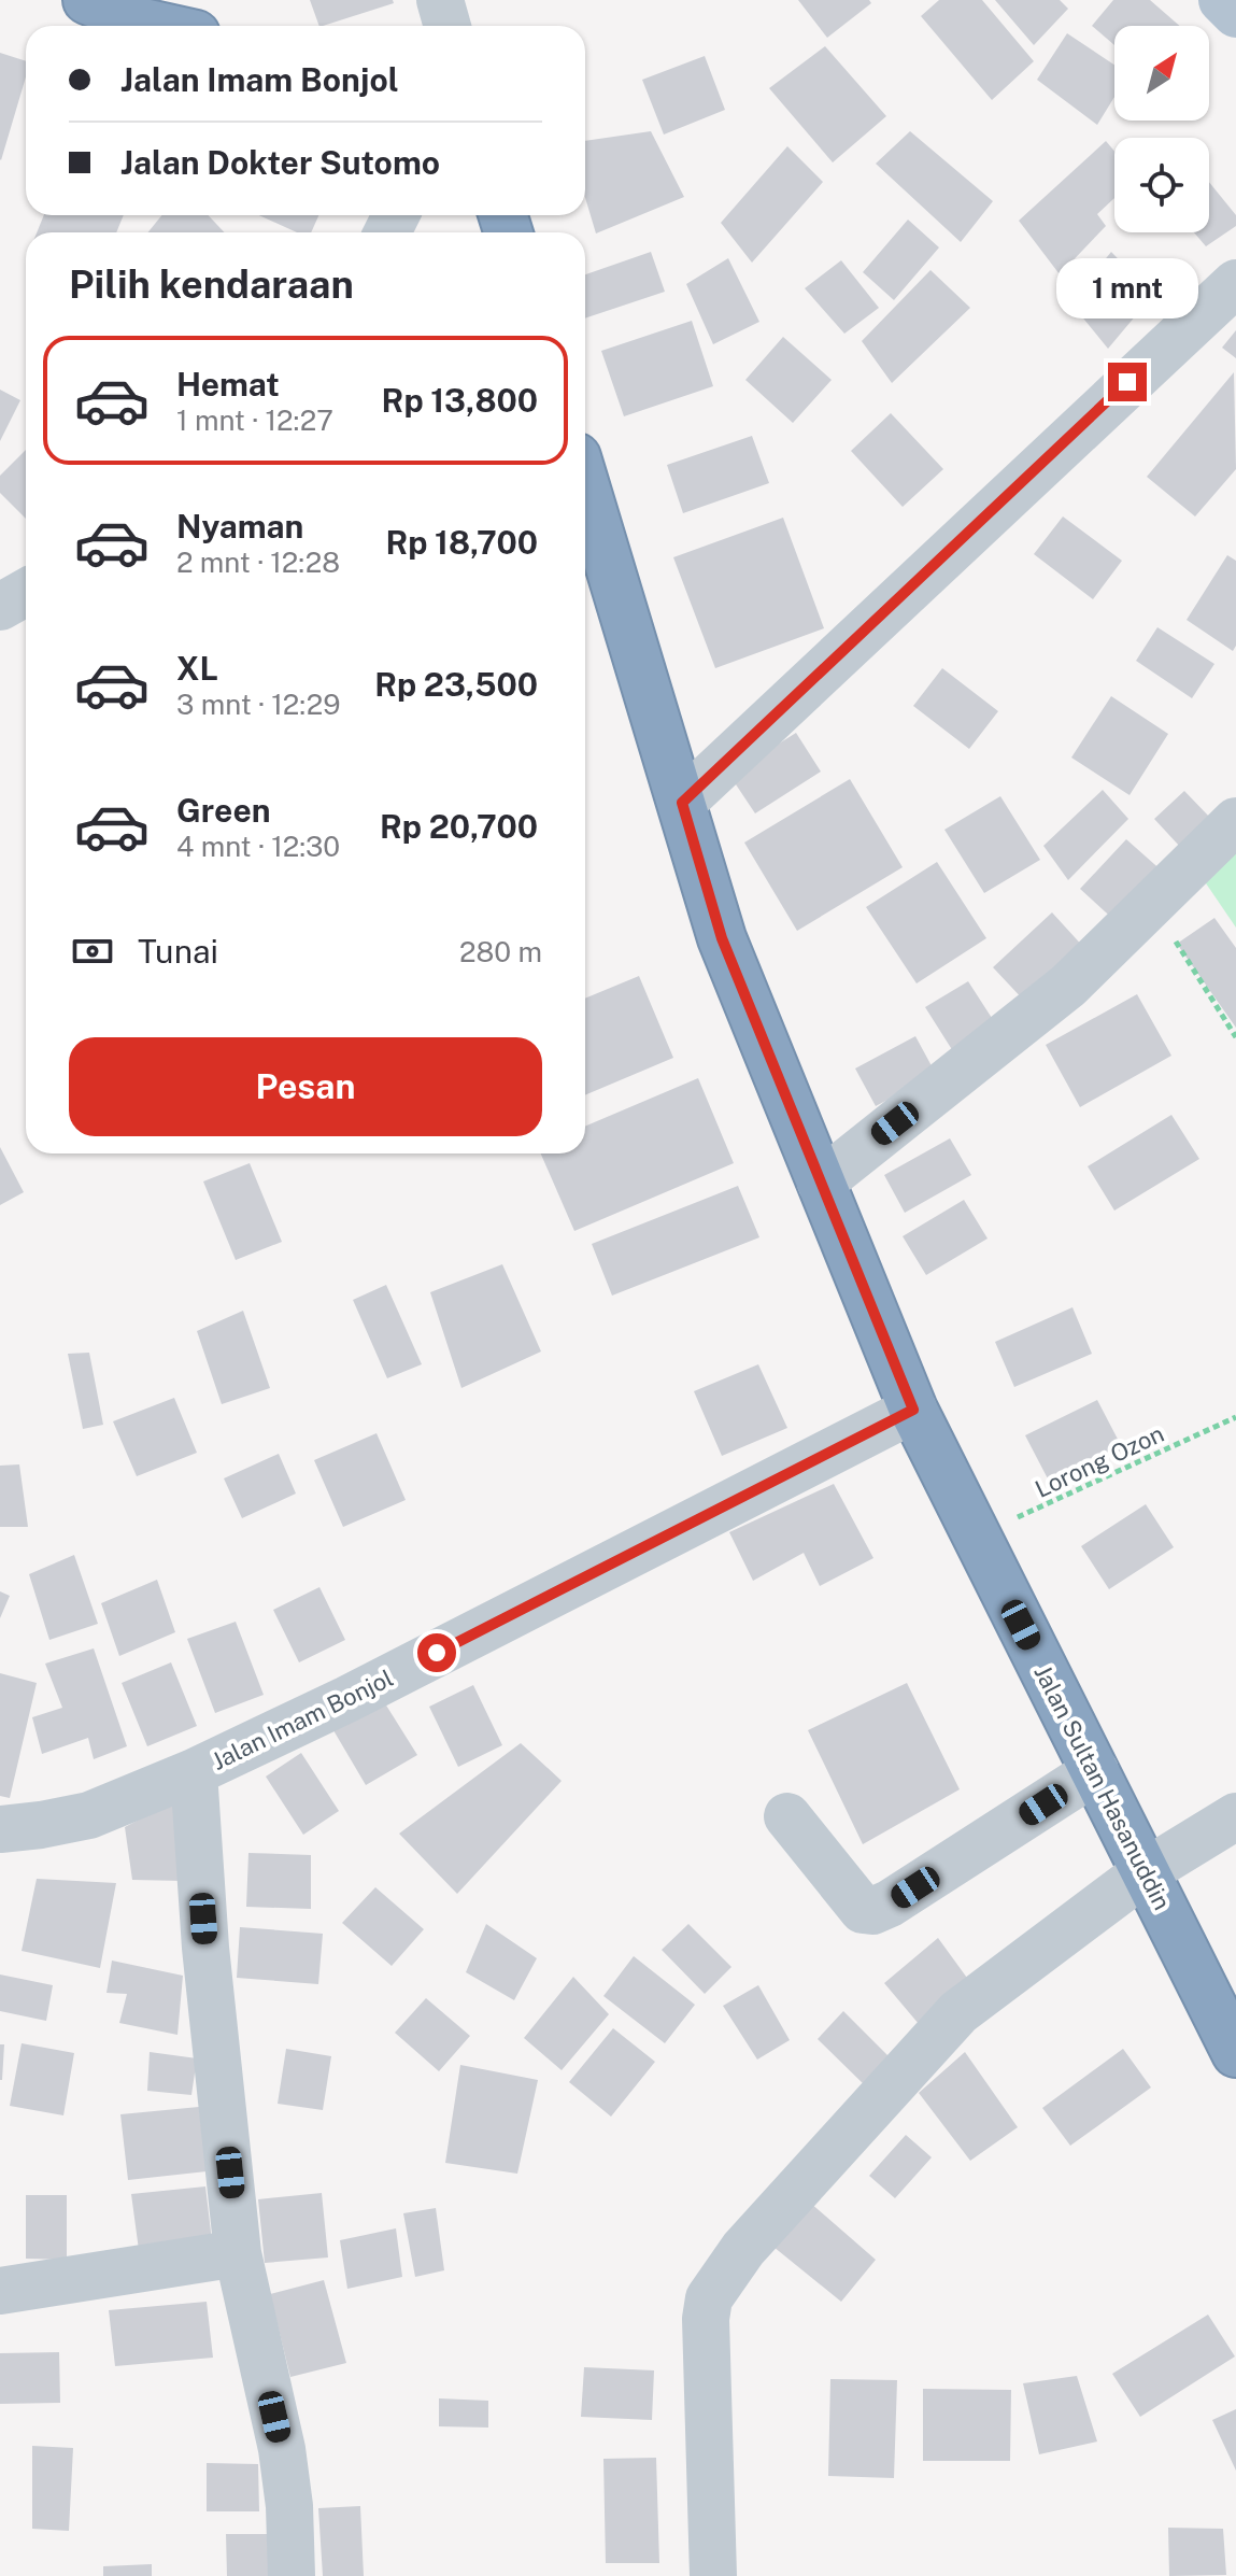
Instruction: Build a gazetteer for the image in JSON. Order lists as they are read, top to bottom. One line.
{"streets":{"highway":["Jalan Sultan Hasanuddin"],"street":["Jalan Imam Bonjol"],"path":["Lorong Ozon"]},"crossings":[["Lorong Ozon","Jalan Sultan Hasanuddin"],["Jalan Imam Bonjol","Jalan Sultan Hasanuddin"]],"north":"top right","page":{"banner":["Jalan Imam Bonjol","Jalan Dokter Sutomo"],"heading":"Pilih kendaraan","bubble":"1 mnt","list":[{"name":"Hemat","note":"1 mnt · 12:27","value":"Rp 13,800"},{"name":"Nyaman","note":"2 mnt · 12:28","value":"Rp 18,700"},{"name":"XL","note":"3 mnt · 12:29","value":"Rp 23,500"},{"name":"Green","note":"4 mnt · 12:30","value":"Rp 20,700"}],"pay":["Tunai","280 m"],"buttons":"Pesan"}}
